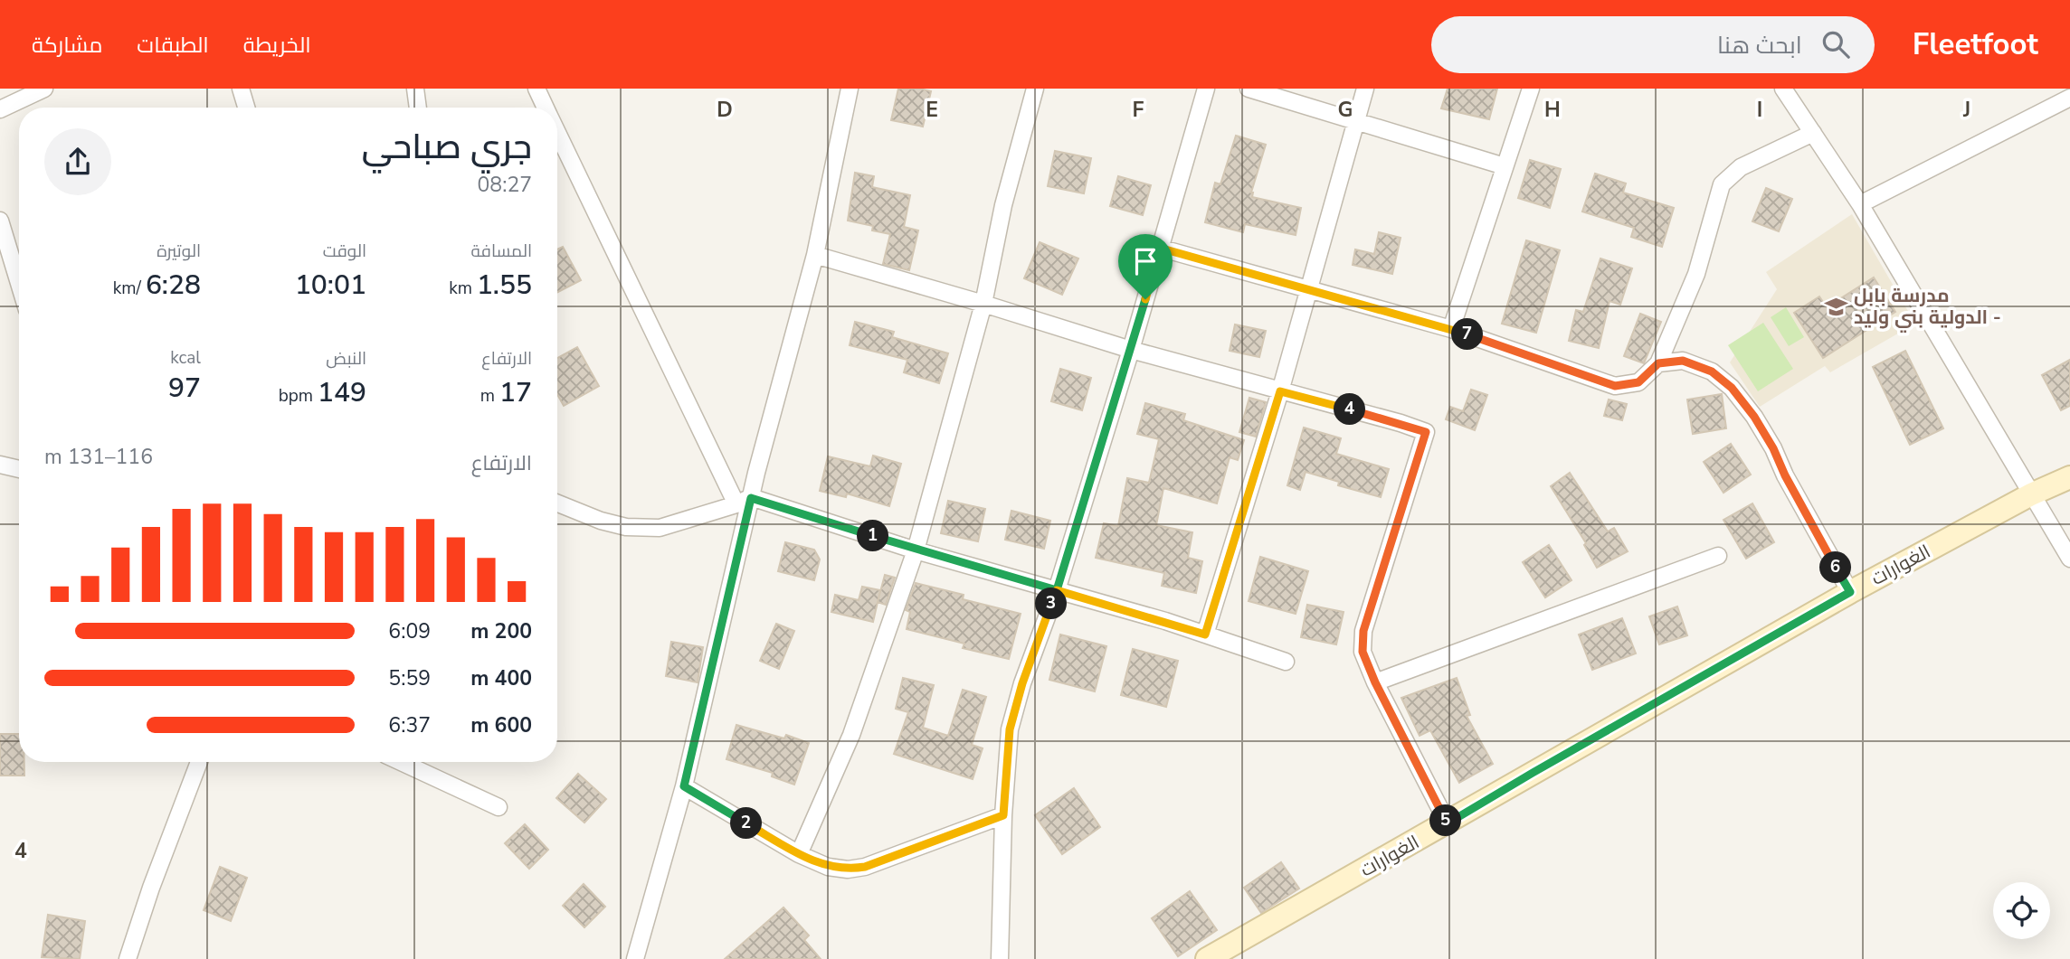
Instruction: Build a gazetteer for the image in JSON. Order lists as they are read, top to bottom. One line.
{"streets":{"street":["الغوارات"]},"places":{"school or university":["مدرسة بابل الدولية بني وليد -"]},"page":{"header":"Fleetfoot","search":"ابحث هنا","nav":["الخريطة","الطبقات","مشاركة"],"heading":["جري صباحي","08:27"],"stats":[["المسافة","1.55 km"],["الوقت","10:01"],["الوتيرة","6:28 /km"],["الارتفاع","17 m"],["النبض","149 bpm"],["kcal","97"]],"pins":["7","4","1","6","3","5","2"],"chart":["الارتفاع","116–131 m"],"list":[{"name":"200 m","note":"6:09"},{"name":"400 m","note":"5:59"},{"name":"600 m","note":"6:37"}]},"grid":{"columns":["D","E","F","G","H","I","J"],"rows":["4"]}}
